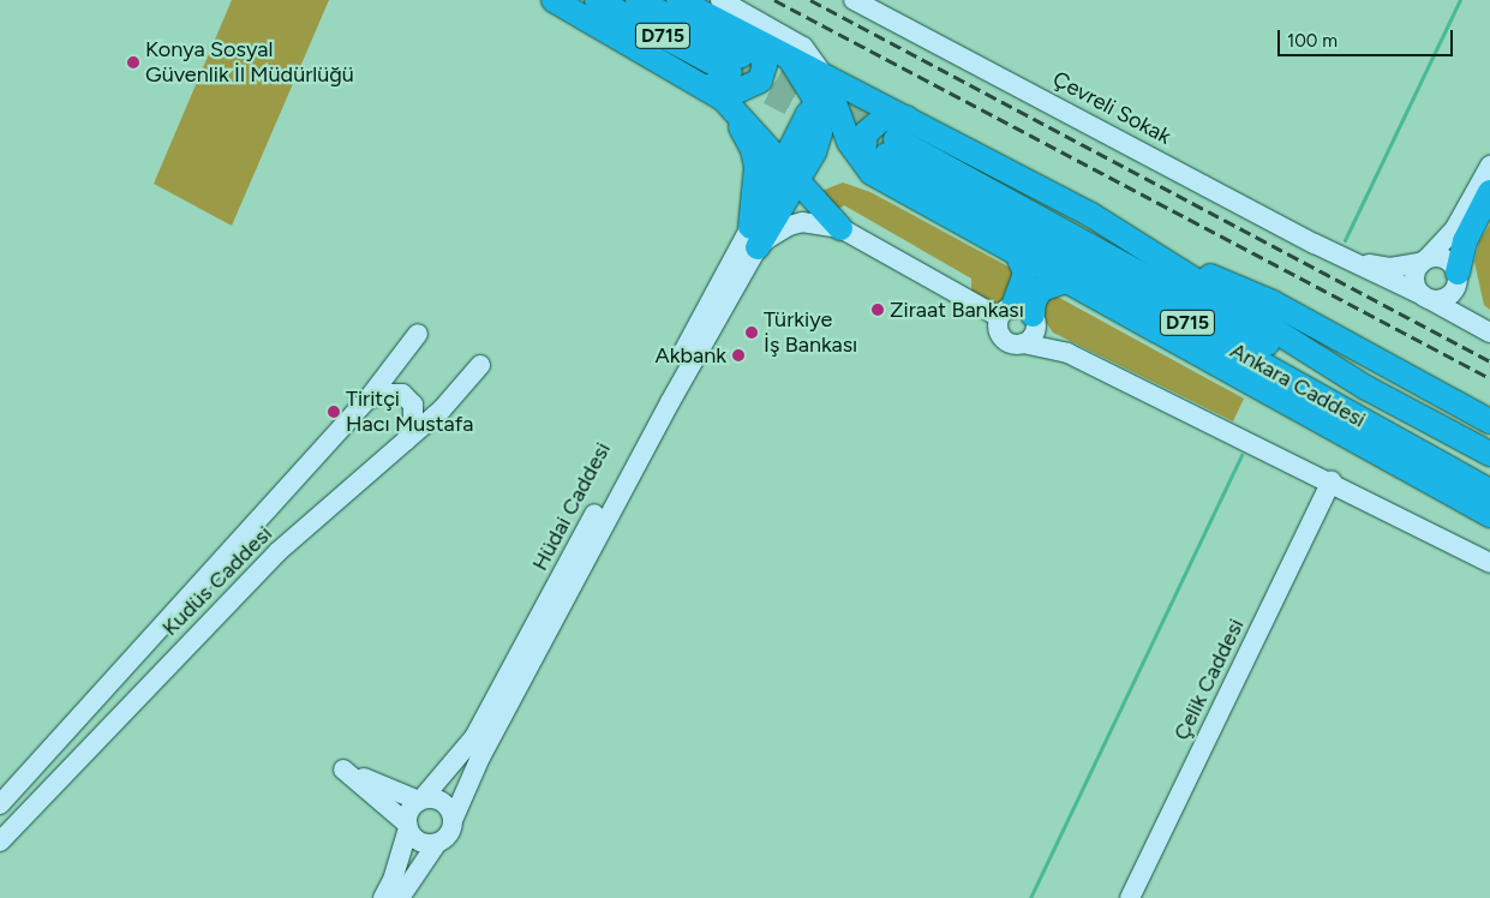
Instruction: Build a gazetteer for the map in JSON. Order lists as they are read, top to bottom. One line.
{"streets":{"highway":["D715","Ankara Caddesi"],"street":["Çevreli Sokak","Hüdai Caddesi","Kudüs Caddesi","Çelik Caddesi"]},"places":["Konya Sosyal Güvenlik İl Müdürlüğü","Ziraat Bankası","Türkiye İş Bankası","Akbank","Tiritçi Hacı Mustafa"],"scale_bar":"100 m"}
